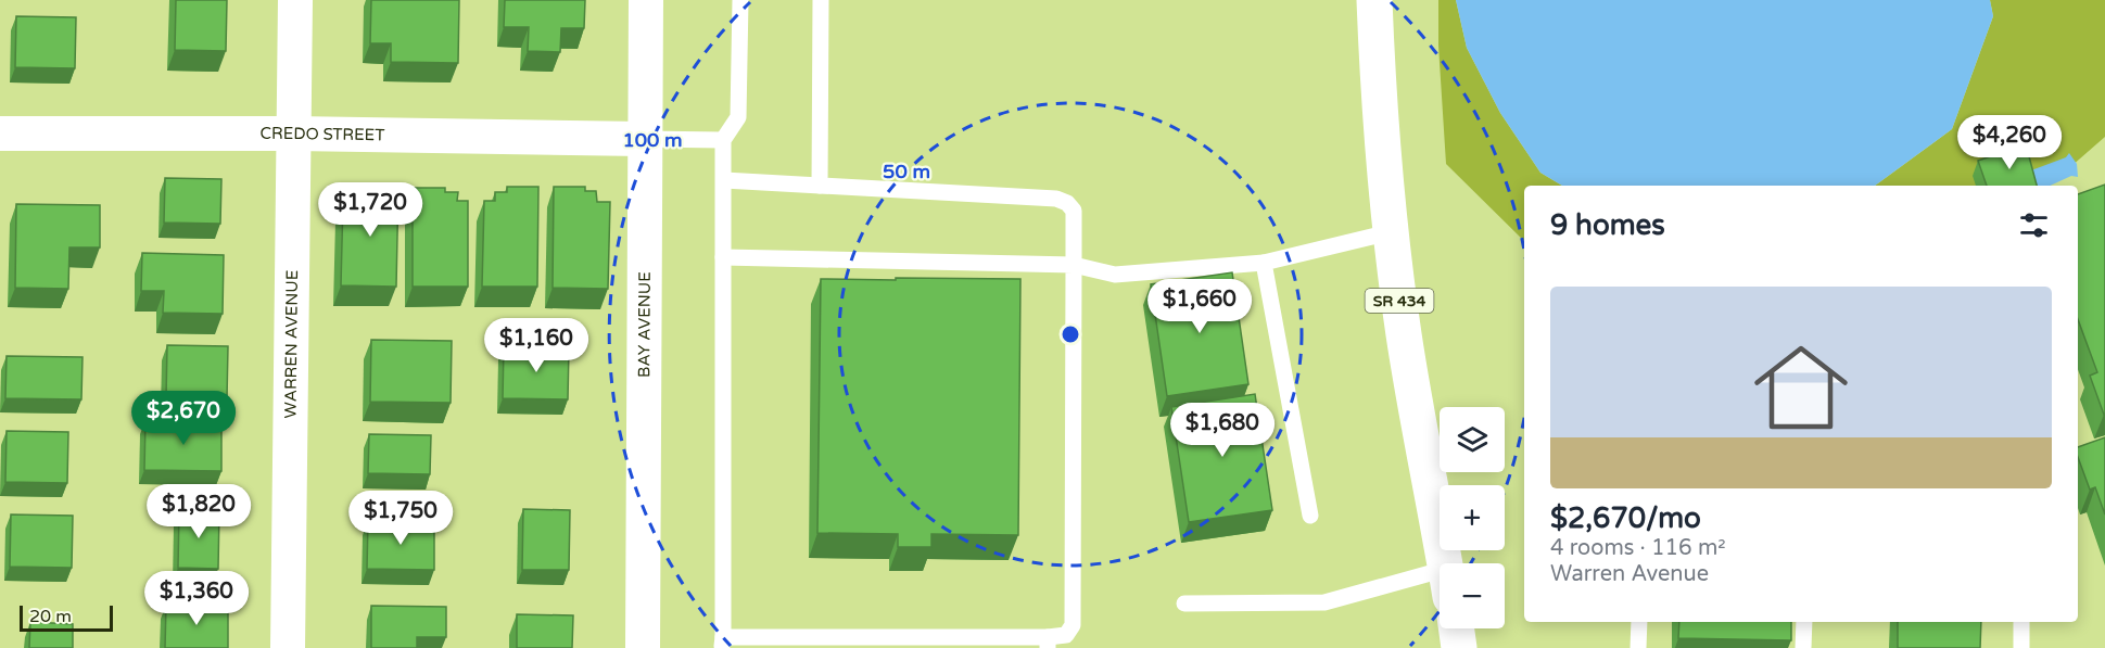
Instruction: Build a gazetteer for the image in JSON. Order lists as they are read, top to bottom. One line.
{"streets":{"main road":["SR 434"],"street":["CREDO STREET","BAY AVENUE","WARREN AVENUE"]},"crossings":[["CREDO STREET","BAY AVENUE"],["CREDO STREET","WARREN AVENUE"]],"scale_bar":"20 m","page":{"price":["$4,260","$1,720","$1,660","$1,160","$2,670","$1,680","$1,820","$1,750","$1,360"],"heading":"9 homes","list":[{"name":"$2,670/mo","note":"4 rooms · 116 m² · Warren Avenue"}],"map_buttons":["+","−"],"scale":"20 m"},"rings":["100 m","50 m"]}
